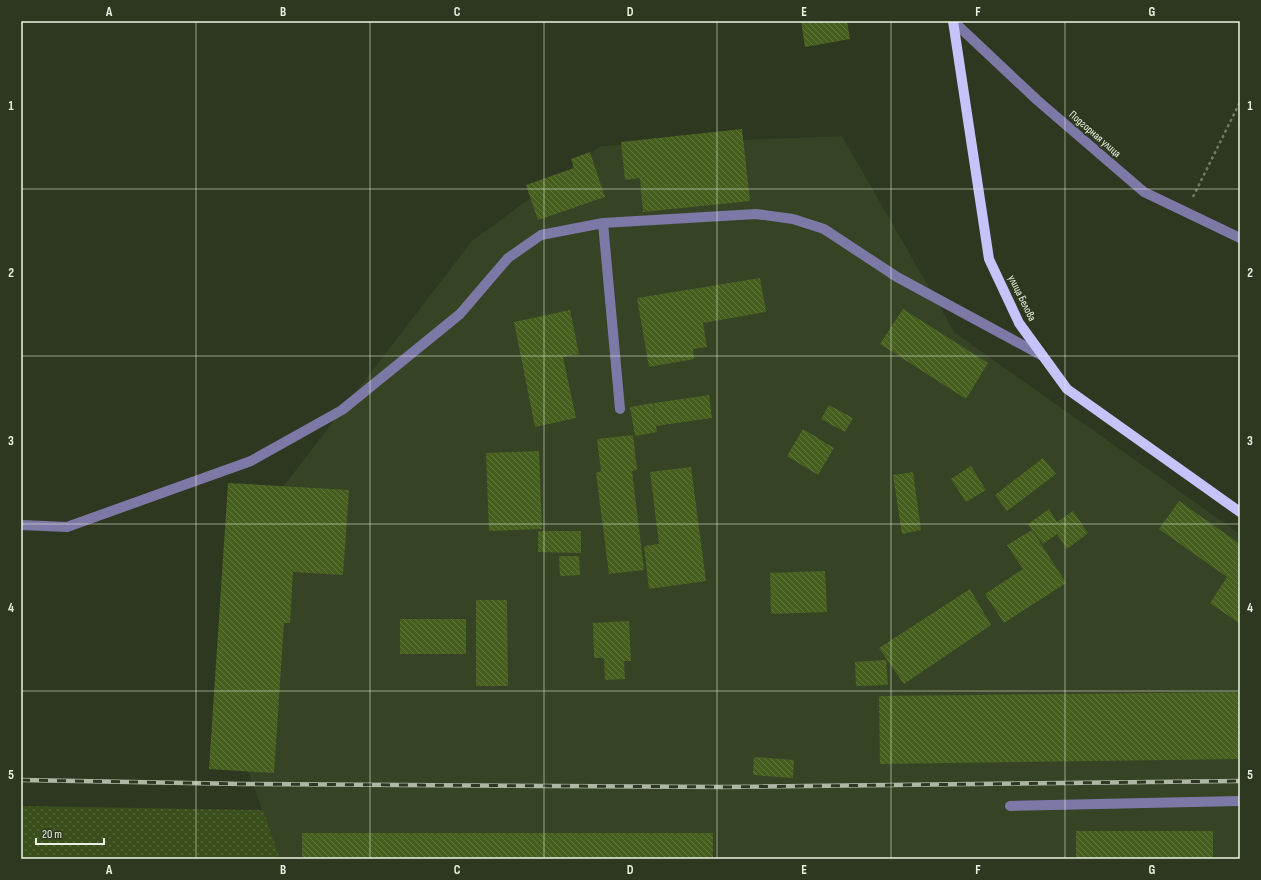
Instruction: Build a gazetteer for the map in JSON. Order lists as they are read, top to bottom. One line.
{"streets":{"main road":["улица Белова"],"street":["Подгорная улица"]},"crossings":[["Подгорная улица","улица Белова"]],"scale_bar":"20 m","grid":{"columns":["A","B","C","D","E","F","G"],"rows":["1","2","3","4","5"]}}
